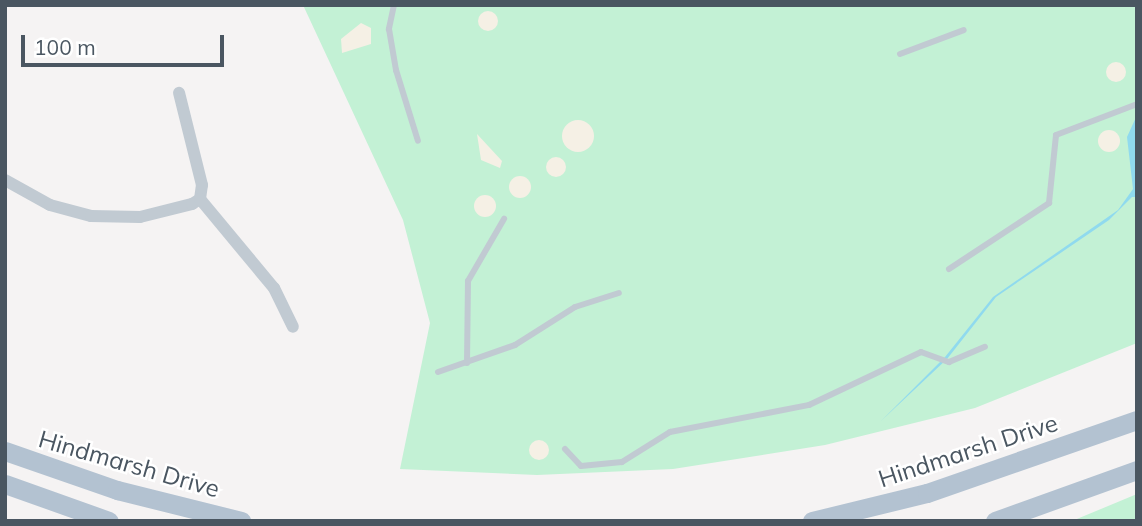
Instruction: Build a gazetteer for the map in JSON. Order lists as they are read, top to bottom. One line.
{"streets":{"main road":["Hindmarsh Drive"]},"scale_bar":"100 m"}
